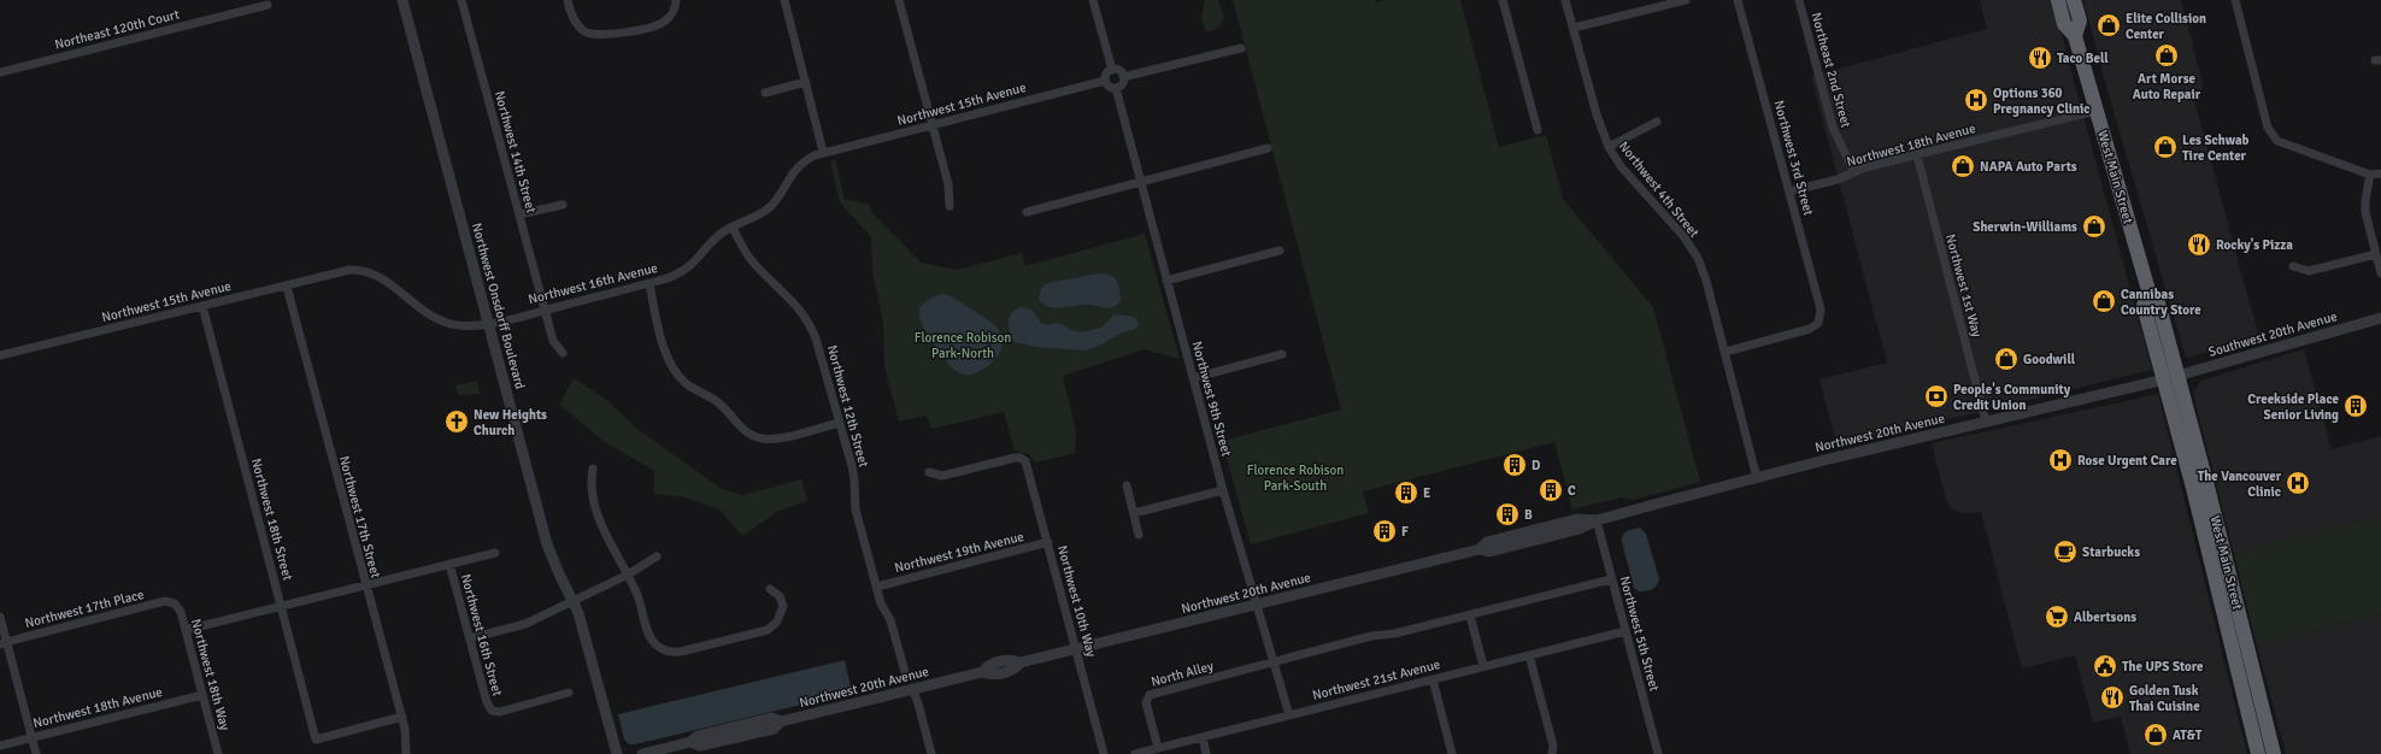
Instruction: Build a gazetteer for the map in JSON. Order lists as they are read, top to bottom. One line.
{"streets":{"highway":["West Main Street"],"street":["Northeast 120th Court","Northeast 2nd Street","Northwest 15th Avenue","Northwest 18th Avenue","Northwest 14th Street","Northwest 3rd Street","Northwest 4th Street","Northwest 16th Avenue","Northwest 1st Way","Northwest Onsdorff Boulevard","Southwest 20th Avenue","Northwest 9th Street","Northwest 12th Street","Northwest 20th Avenue","Northwest 17th Street","Northwest 18th Street","Northwest 19th Avenue","Northwest 10th Way","Northwest 17th Place","Northwest 5th Street","Northwest 16th Street","North Alley","Northwest 18th Way","Northwest 21st Avenue"]},"crossings":[["Northeast 2nd Street","Northwest 18th Avenue"],["Northwest 15th Avenue","Northwest 16th Avenue"],["Northwest 15th Avenue","Northwest 9th Street"],["Northwest 15th Avenue","Northwest 17th Street"],["Northwest 15th Avenue","Northwest 18th Street"],["Northwest 18th Avenue","Northwest 3rd Street"],["Northwest 18th Avenue","West Main Street"],["Northwest 18th Avenue","Northwest 1st Way"],["Northwest 18th Avenue","Northwest 18th Way"],["Northwest 14th Street","Northwest 16th Avenue"],["Northwest 3rd Street","Northwest 4th Street"],["West Main Street","Southwest 20th Avenue"],["West Main Street","Northwest 20th Avenue"],["Northwest 4th Street","Northwest 20th Avenue"],["Northwest 16th Avenue","Northwest Onsdorff Boulevard"],["Northwest 16th Avenue","Northwest 12th Street"],["Northwest 1st Way","Northwest 20th Avenue"],["Southwest 20th Avenue","Northwest 20th Avenue"],["Northwest 9th Street","Northwest 20th Avenue"],["Northwest 9th Street","North Alley"],["Northwest 9th Street","Northwest 21st Avenue"],["Northwest 12th Street","Northwest 19th Avenue"],["Northwest 20th Avenue","Northwest 10th Way"],["Northwest 20th Avenue","Northwest 5th Street"],["Northwest 17th Street","Northwest 18th Street"],["Northwest 19th Avenue","Northwest 10th Way"],["Northwest 17th Place","Northwest 18th Way"],["Northwest 5th Street","North Alley"],["Northwest 5th Street","Northwest 21st Avenue"],["North Alley","Northwest 21st Avenue"]],"parks":["Florence Robison Park-North","Florence Robison Park-South"],"places":{"shop":["Elite Collision Center","Art Morse Auto Repair","Les Schwab Tire Center","NAPA Auto Parts","Sherwin-Williams","Cannibas Country Store","Goodwill","AT&T"],"restaurant":["Taco Bell","Rocky's Pizza","Golden Tusk Thai Cuisine"],"hospital":["Options 360 Pregnancy Clinic","Rose Urgent Care","The Vancouver Clinic"],"bank":["People's Community Credit Union"],"building":["Creekside Place Senior Living","D","C","E","B","F"],"church":["New Heights Church"],"cafe":["Starbucks"],"supermarket":["Albertsons"],"public building":["The UPS Store"]}}
